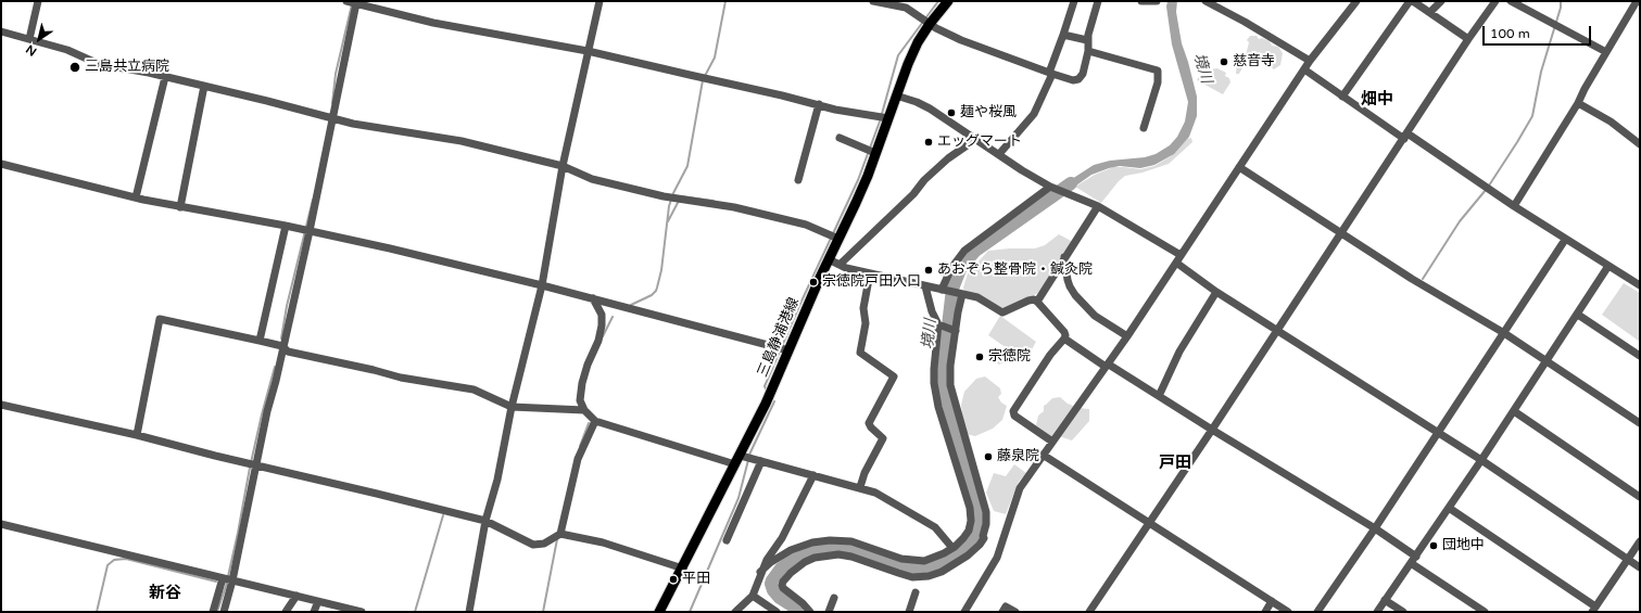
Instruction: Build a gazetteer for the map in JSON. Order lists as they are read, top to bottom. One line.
{"streets":{"main road":["三島静浦港線"]},"districts":["畑中","戸田","新谷"],"water":["境川"],"places":["慈音寺","三島共立病院","麺や桜風","エッグマート","あおぞら整骨院・鍼灸院","宗徳院戸田入口","宗徳院","藤泉院","団地中","平田"],"scale_bar":"100 m","north":"bottom left"}
